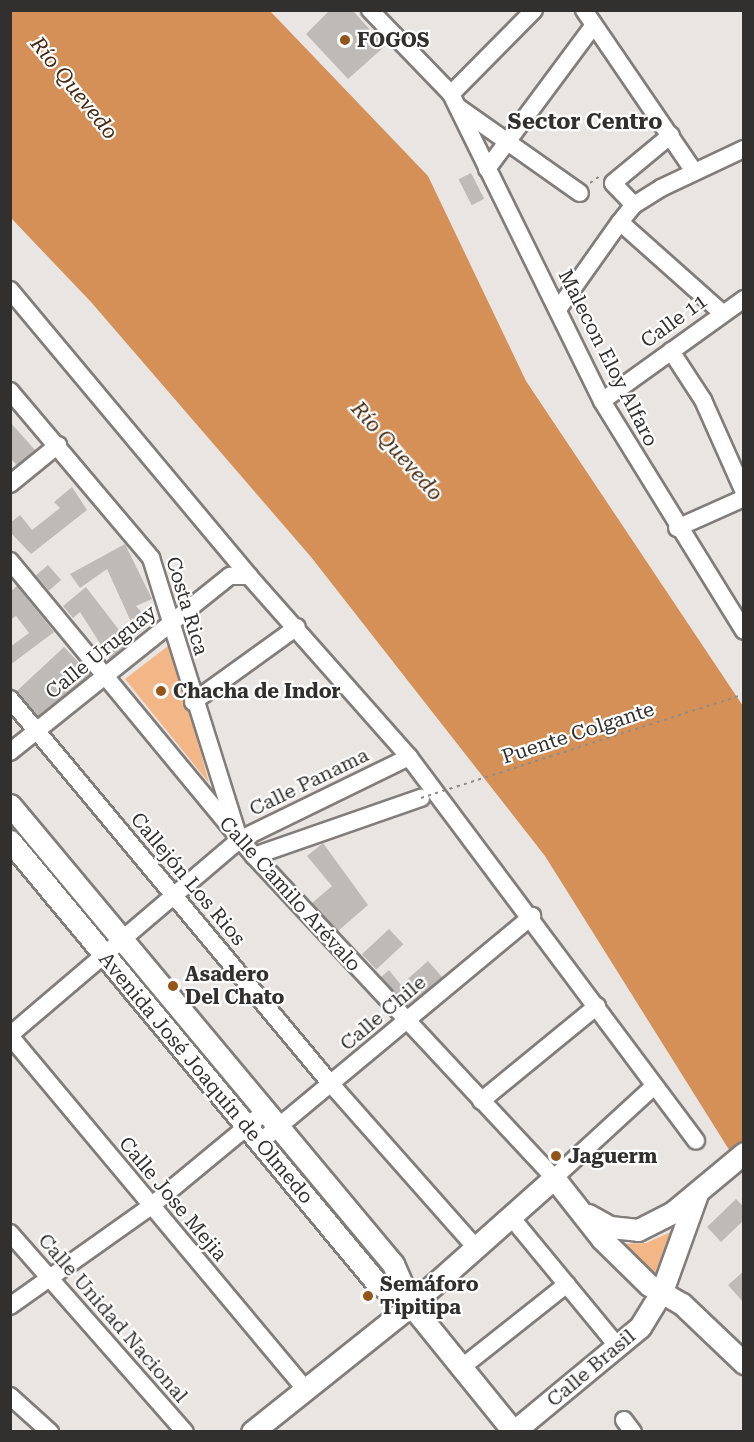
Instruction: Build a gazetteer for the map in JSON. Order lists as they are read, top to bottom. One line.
{"streets":{"main road":["Calle Camilo Arévalo","Avenida José Joaquín de Olmedo","Calle Brasil"],"street":["Calle 11","Malecon Eloy Alfaro","Costa Rica","Calle Uruguay","Calle Panama","Callejón Los Rios","Calle Chile","Calle Jose Mejia","Calle Unidad Nacional"],"path":["Puente Colgante"]},"crossings":[["Calle 11","Malecon Eloy Alfaro"],["Costa Rica","Calle Uruguay"],["Costa Rica","Calle Panama"],["Costa Rica","Calle Camilo Arévalo"],["Calle Uruguay","Callejón Los Rios"],["Calle Uruguay","Calle Camilo Arévalo"],["Calle Panama","Callejón Los Rios"],["Calle Panama","Calle Camilo Arévalo"],["Calle Panama","Avenida José Joaquín de Olmedo"],["Calle Panama","Calle Jose Mejia"],["Callejón Los Rios","Calle Chile"],["Calle Camilo Arévalo","Calle Chile"],["Calle Camilo Arévalo","Calle Brasil"],["Calle Chile","Avenida José Joaquín de Olmedo"],["Calle Chile","Calle Jose Mejia"],["Calle Chile","Calle Unidad Nacional"],["Avenida José Joaquín de Olmedo","Calle Brasil"]],"districts":["Sector Centro"],"water":["Río Quevedo"],"places":["FOGOS","Chacha de Indor","Asadero Del Chato","Jaguerm","Semáforo Tipitipa"]}
